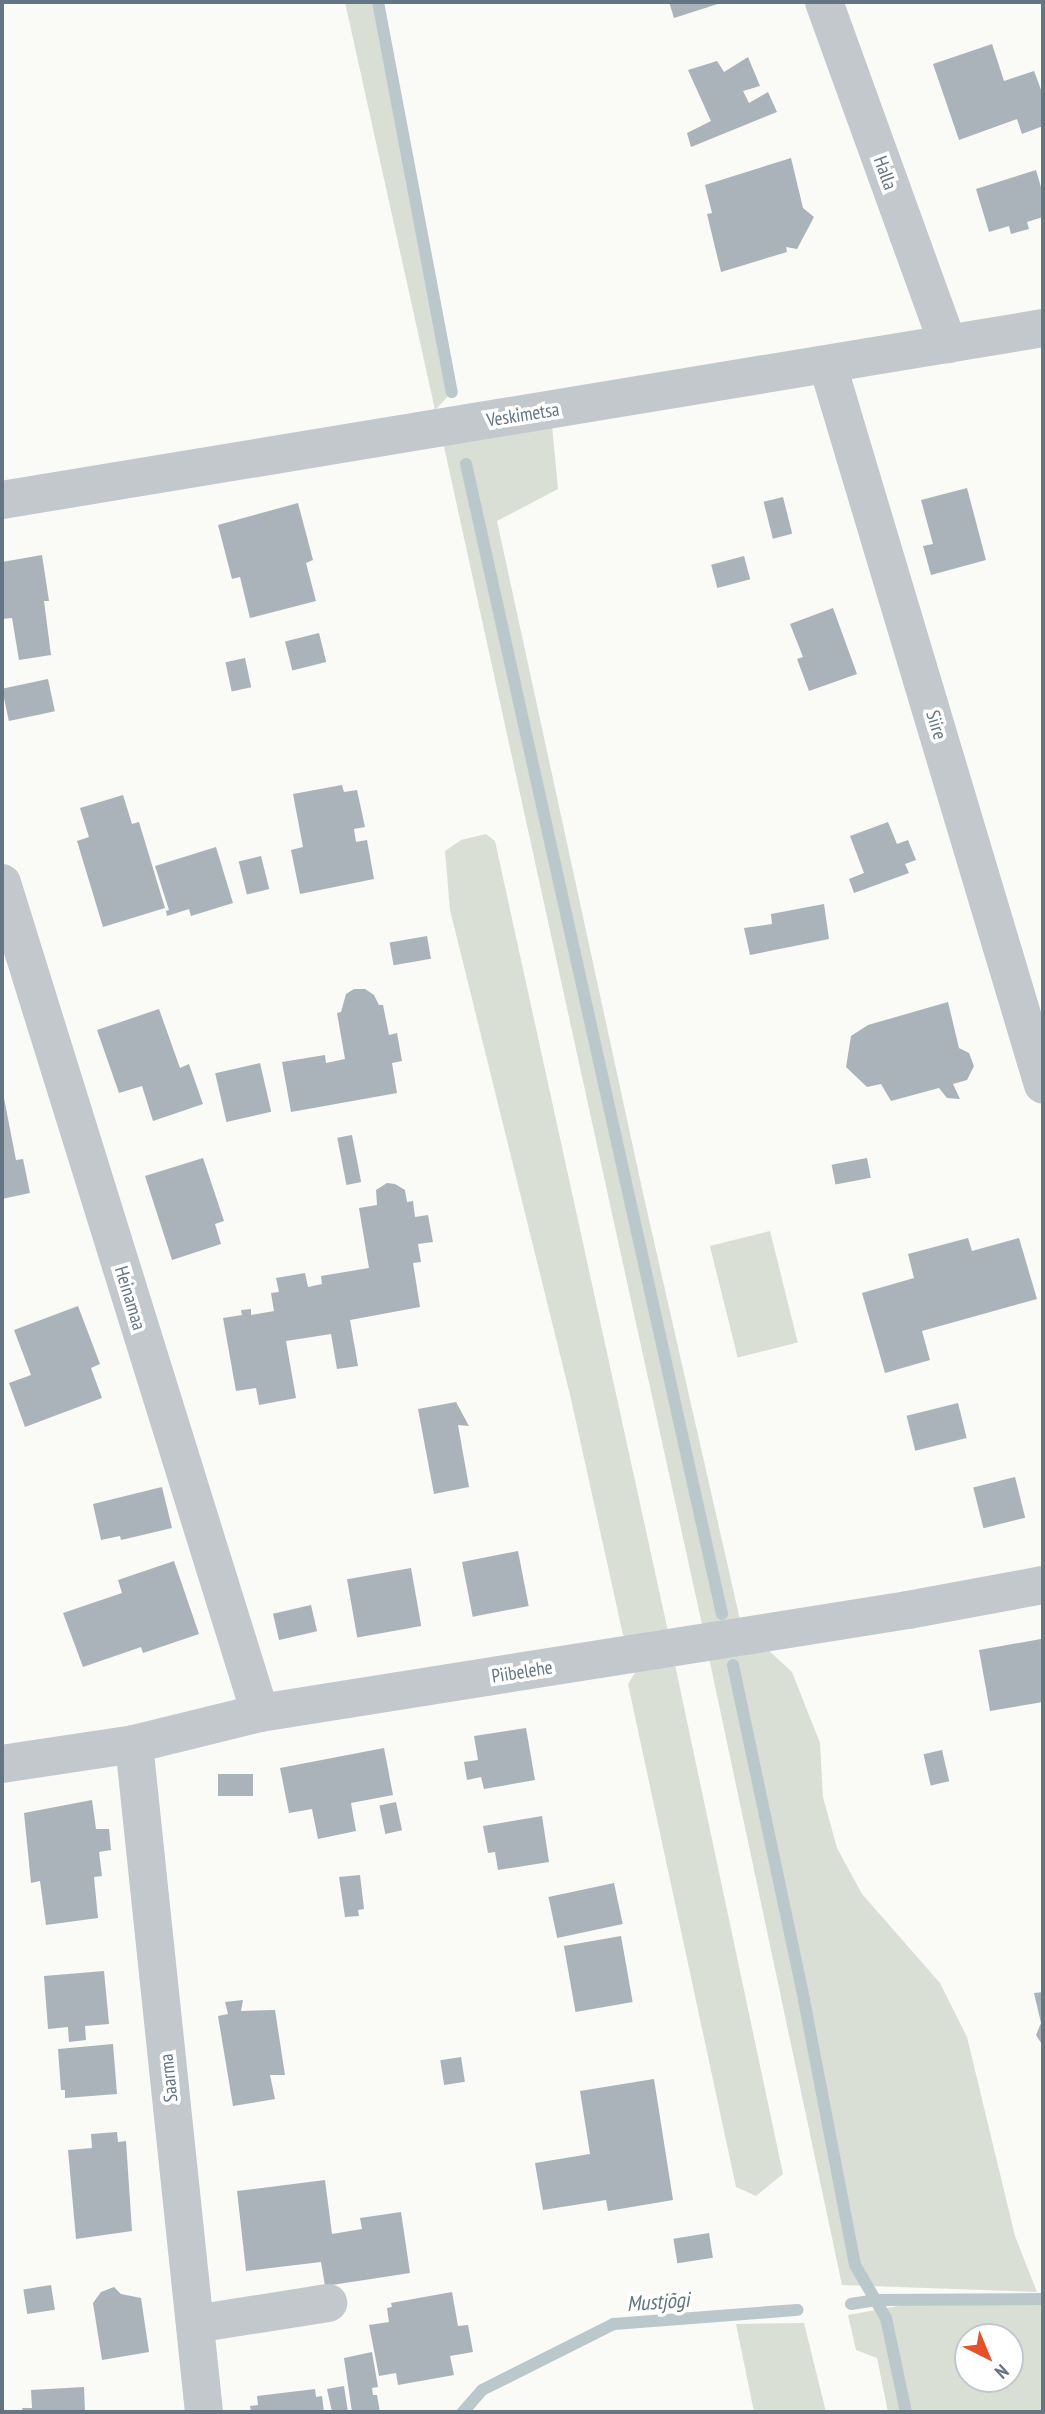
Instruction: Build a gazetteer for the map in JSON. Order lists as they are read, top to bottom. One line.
{"streets":{"street":["Halla","Veskimetsa","Siire","Heinamaa","Piibelehe","Saarma"]},"crossings":[["Halla","Veskimetsa"],["Veskimetsa","Siire"],["Heinamaa","Piibelehe"],["Piibelehe","Saarma"]],"water":["Mustjõgi"],"north":"bottom right"}
